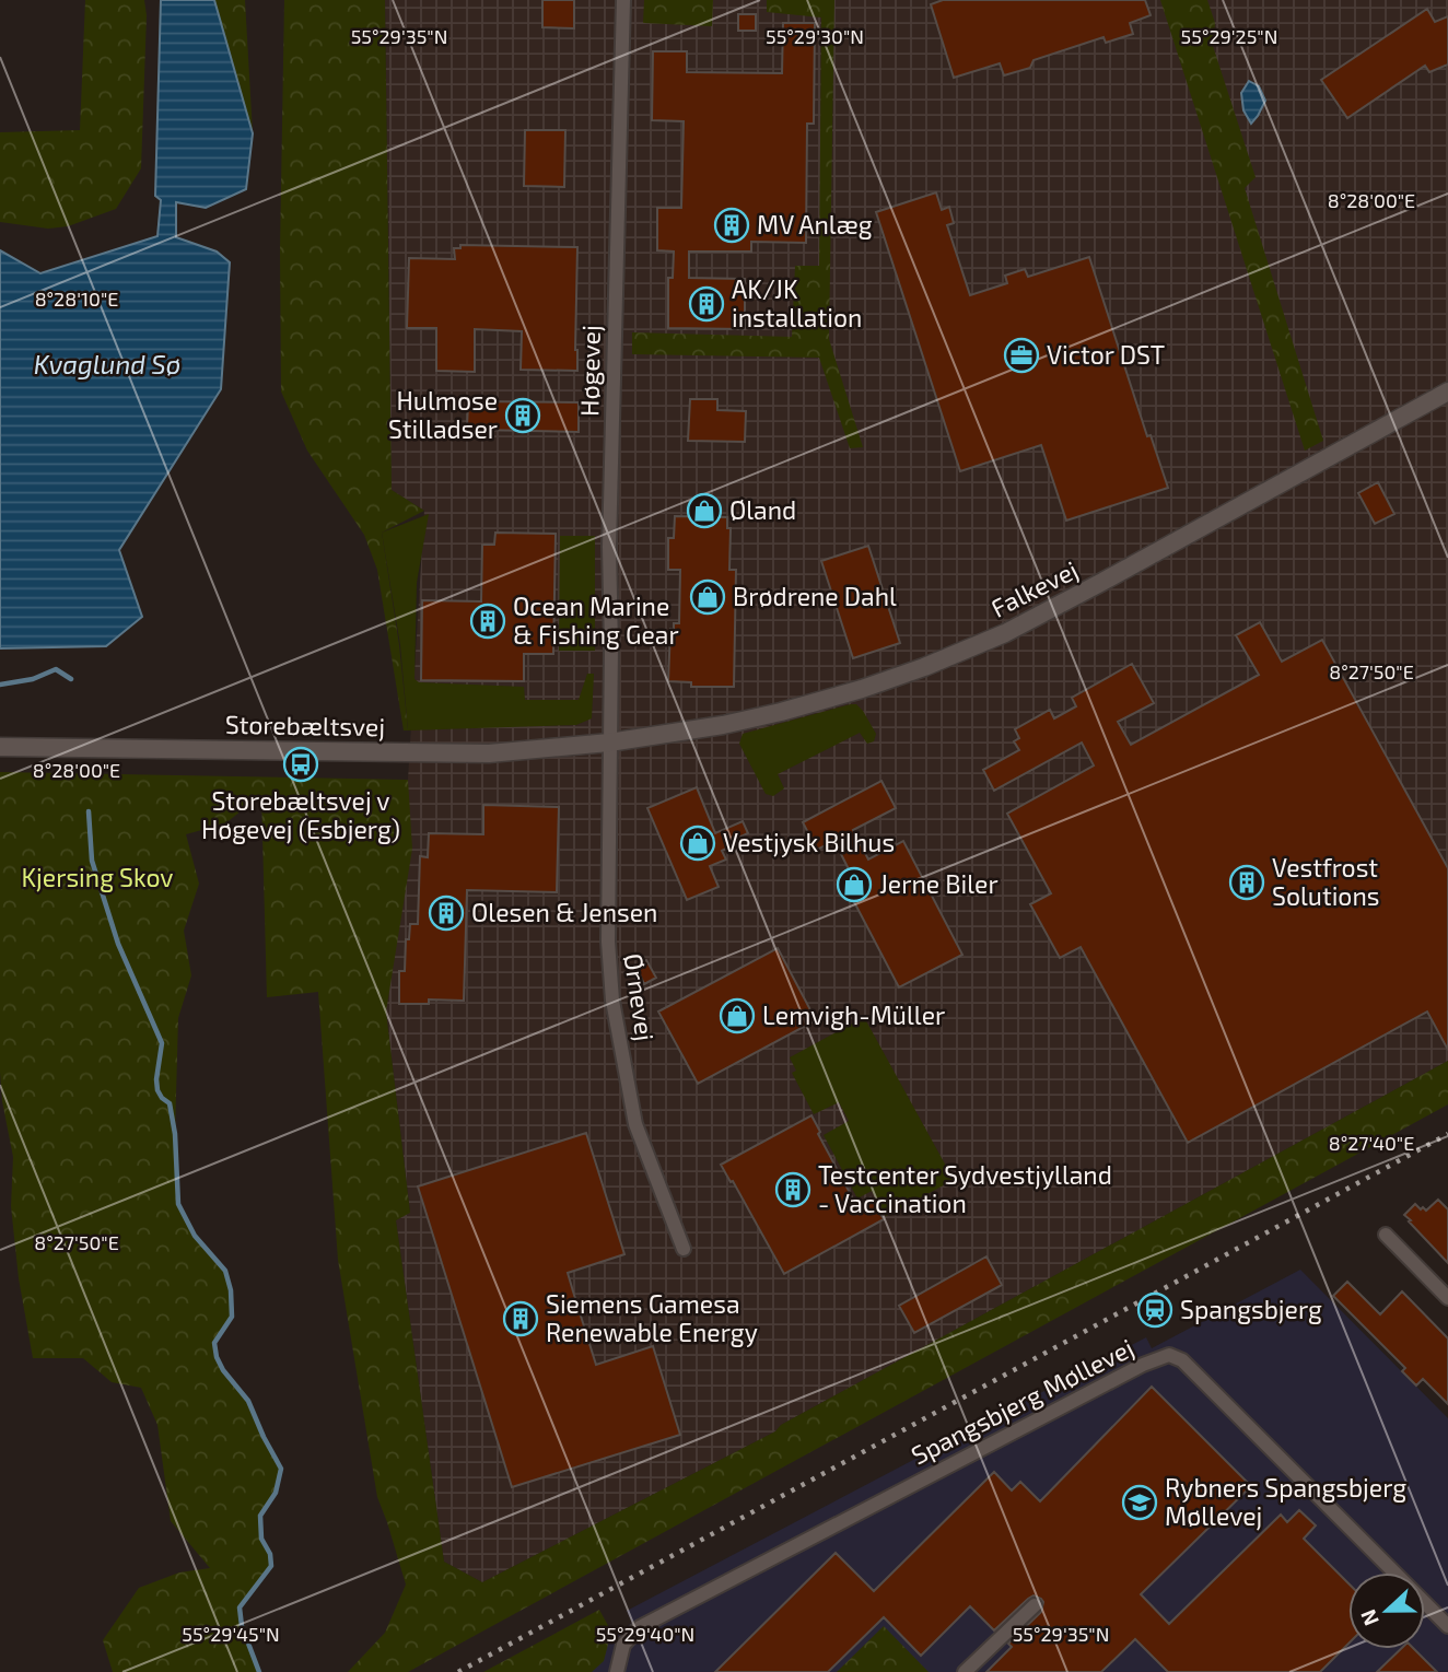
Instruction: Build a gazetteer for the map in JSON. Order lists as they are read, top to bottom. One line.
{"streets":{"street":["Høgevej","Falkevej","Storebæltsvej","Ørnevej","Spangsbjerg Møllevej"]},"crossings":[["Høgevej","Falkevej"],["Høgevej","Storebæltsvej"],["Høgevej","Ørnevej"],["Falkevej","Storebæltsvej"],["Falkevej","Ørnevej"],["Storebæltsvej","Ørnevej"]],"water":["Kvaglund Sø"],"parks":["Kjersing Skov"],"places":{"building":["MV Anlæg","AK/JK installation","Hulmose Stilladser","Ocean Marine & Fishing Gear","Vestfrost Solutions","Olesen & Jensen","Testcenter Sydvestjylland - Vaccination","Siemens Gamesa Renewable Energy"],"office":["Victor DST"],"shop":["Øland","Brødrene Dahl","Vestjysk Bilhus","Jerne Biler","Lemvigh-Müller"],"bus stop":["Storebæltsvej v Høgevej (Esbjerg)"],"station":["Spangsbjerg"],"school or university":["Rybners Spangsbjerg Møllevej"]},"north":"left","coordinates":["55°29'30\"N","55°29'25\"N","55°29'35\"N","8°28'00\"E","8°28'10\"E","8°27'50\"E","8°27'40\"E","55°29'45\"N","55°29'40\"N"]}
